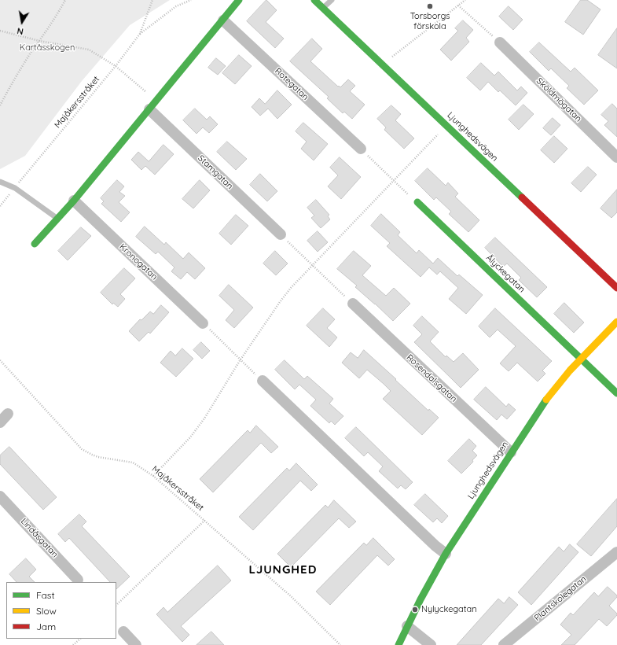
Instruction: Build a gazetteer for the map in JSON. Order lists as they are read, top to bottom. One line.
{"streets":{"street":["Rotegatan","Sköldmögatan","Ljunghedsvägen","Stamgatan","Kronogatan","Ålyckegatan","Rosendalsgatan","Lindåsgatan","Plantskolegatan"],"path":["Majåkersstråket"]},"crossings":[["Ljunghedsvägen","Ålyckegatan"],["Ljunghedsvägen","Rosendalsgatan"]],"districts":["LJUNGHED"],"parks":["Kartåsskogen"],"places":["Torsborgs förskola","Nylyckegatan"],"legend":["Fast","Slow","Jam"],"north":"bottom"}
